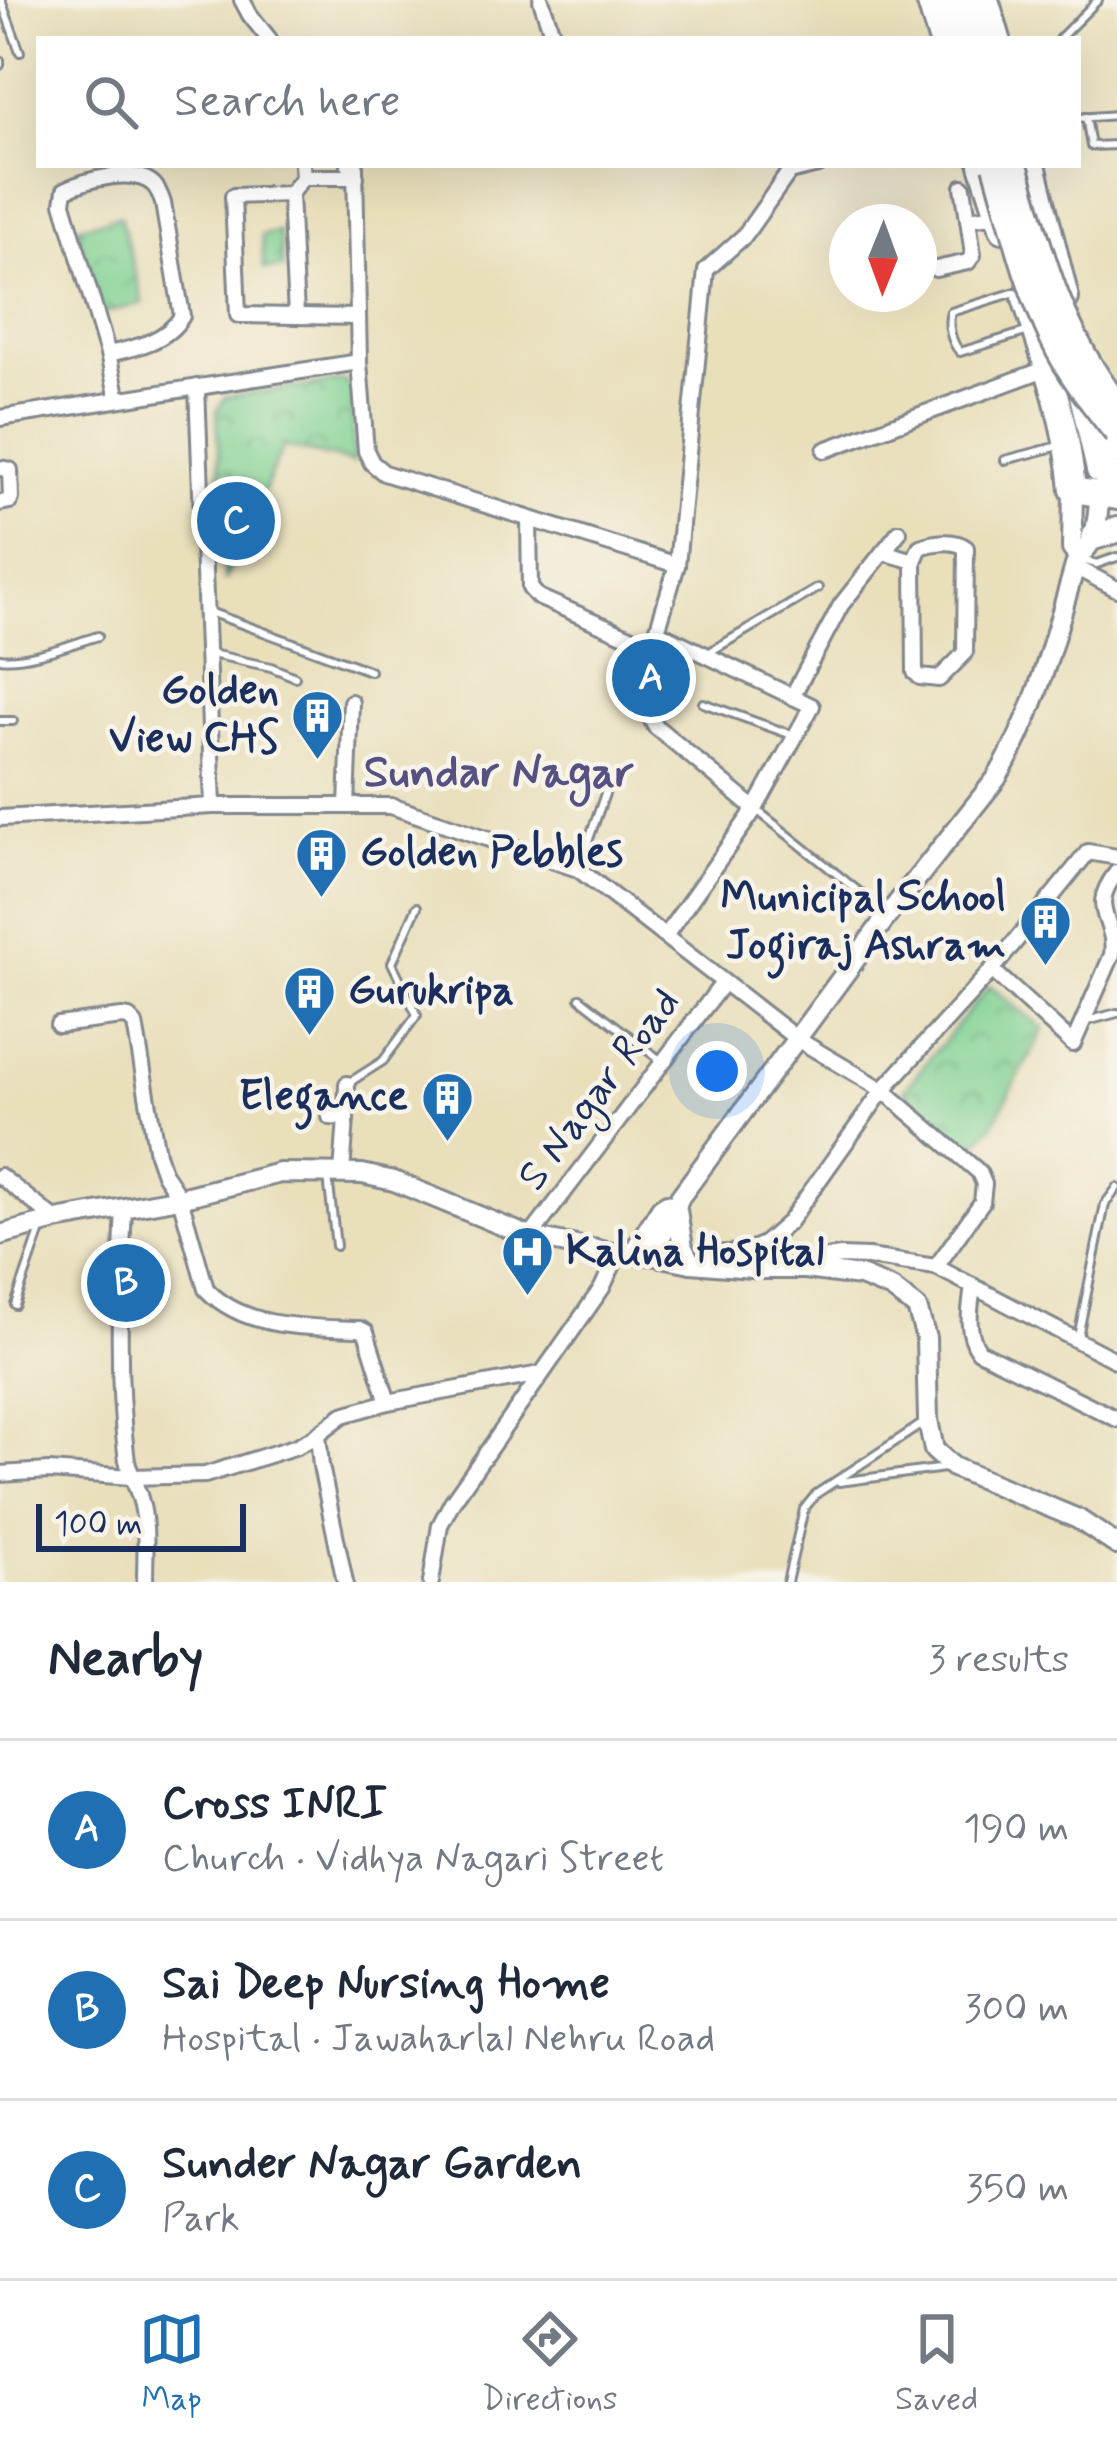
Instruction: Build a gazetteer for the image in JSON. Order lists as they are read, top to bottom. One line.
{"streets":{"street":["S Nagar Road"]},"districts":["Sundar Nagar"],"places":{"building":["Golden View CHS","Golden Pebbles","Municipal School Jogiraj Ashram","Gurukripa","Elegance"],"hospital":["Kalina Hospital"]},"scale_bar":"100 m","north":"bottom","page":{"search":"Search here","pins":["C","A","B"],"scale":"100 m","heading":["Nearby","3 results"],"list":[{"mark":"A","name":"Cross INRI","note":"Church · Vidhya Nagari Street","value":"190 m"},{"mark":"B","name":"Sai Deep Nursing Home","note":"Hospital · Jawaharlal Nehru Road","value":"300 m"},{"mark":"C","name":"Sunder Nagar Garden","note":"Park","value":"350 m"}],"nav":["Map","Directions","Saved"]}}
